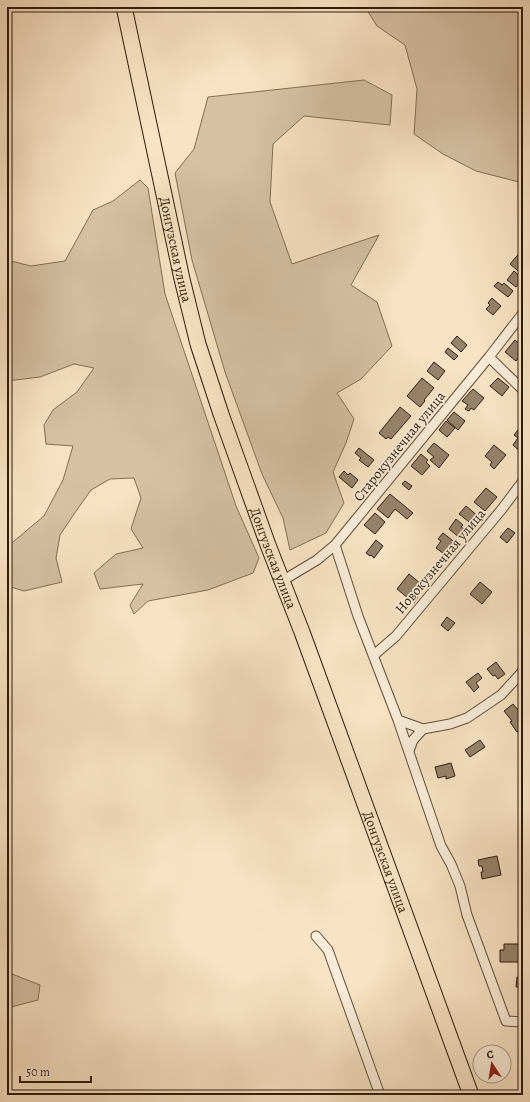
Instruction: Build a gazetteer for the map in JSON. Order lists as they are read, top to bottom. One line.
{"streets":{"main road":["Донгузская улица"],"street":["Старокузнечная улица","Новокузнечная улица"]},"crossings":[["Донгузская улица","Старокузнечная улица"]],"scale_bar":"50 m","north":"top"}
